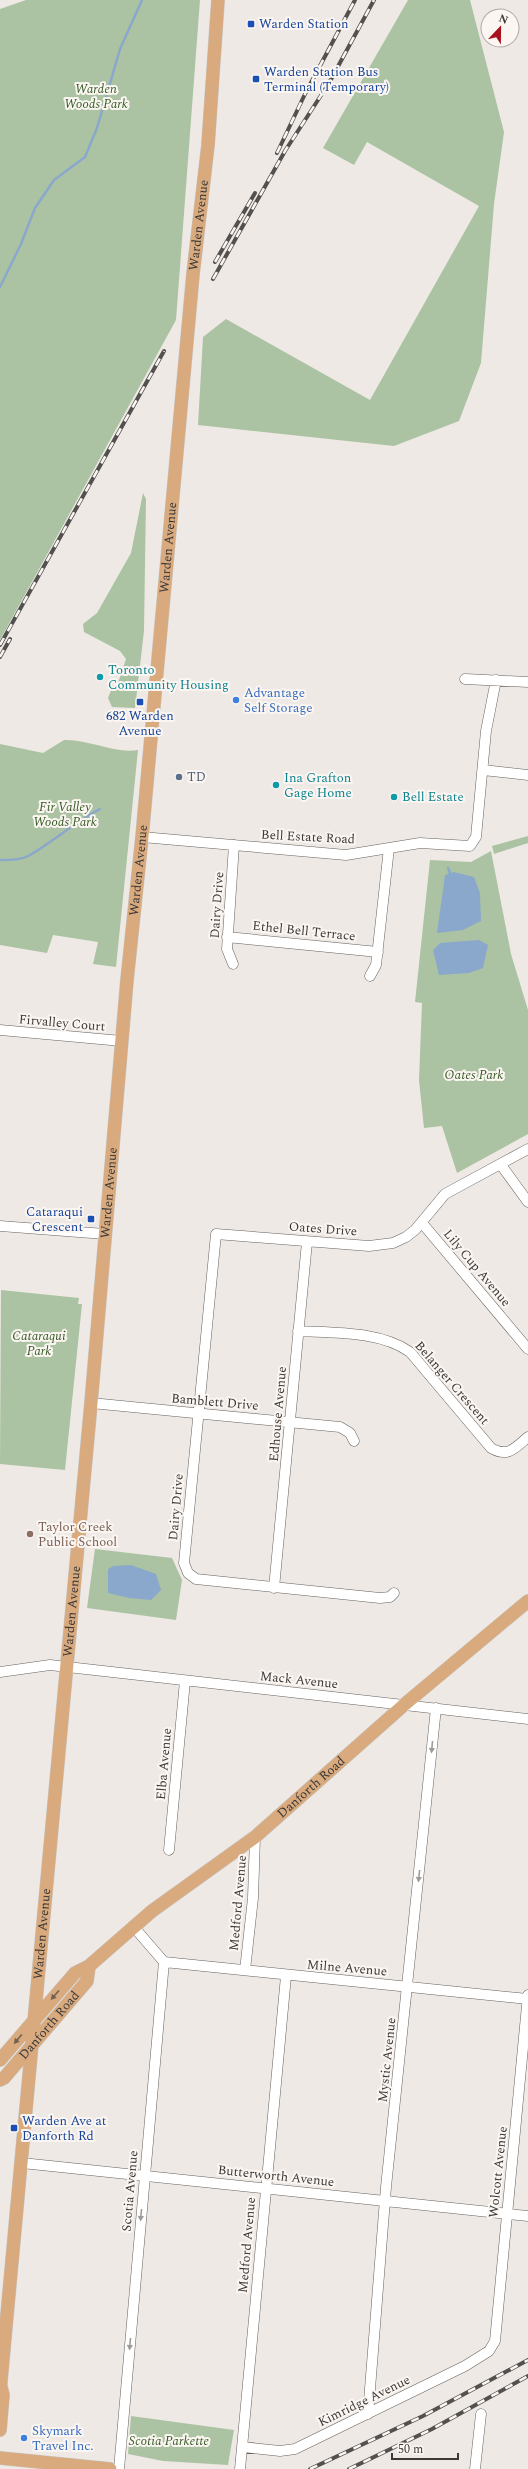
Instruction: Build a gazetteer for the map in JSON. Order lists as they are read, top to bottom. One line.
{"streets":{"main road":["Warden Avenue","Danforth Road"],"street":["Bell Estate Road","Dairy Drive","Ethel Bell Terrace","Firvalley Court","Oates Drive","Lily Cup Avenue","Belanger Crescent","Bamblett Drive","Edhouse Avenue","Mack Avenue","Elba Avenue","Medford Avenue","Milne Avenue","Mystic Avenue","Wolcott Avenue","Butterworth Avenue","Scotia Avenue","Kimridge Avenue"]},"crossings":[["Warden Avenue","Bell Estate Road"],["Warden Avenue","Firvalley Court"],["Warden Avenue","Bamblett Drive"],["Warden Avenue","Mack Avenue"],["Warden Avenue","Danforth Road"],["Warden Avenue","Butterworth Avenue"],["Bell Estate Road","Dairy Drive"],["Dairy Drive","Ethel Bell Terrace"],["Dairy Drive","Oates Drive"],["Dairy Drive","Bamblett Drive"],["Dairy Drive","Edhouse Avenue"],["Oates Drive","Lily Cup Avenue"],["Oates Drive","Edhouse Avenue"],["Belanger Crescent","Edhouse Avenue"],["Bamblett Drive","Edhouse Avenue"],["Mack Avenue","Elba Avenue"],["Mack Avenue","Danforth Road"],["Mack Avenue","Mystic Avenue"],["Danforth Road","Medford Avenue"],["Medford Avenue","Milne Avenue"],["Medford Avenue","Butterworth Avenue"],["Medford Avenue","Kimridge Avenue"],["Milne Avenue","Mystic Avenue"],["Milne Avenue","Wolcott Avenue"],["Milne Avenue","Scotia Avenue"],["Mystic Avenue","Butterworth Avenue"],["Mystic Avenue","Kimridge Avenue"],["Wolcott Avenue","Butterworth Avenue"],["Wolcott Avenue","Kimridge Avenue"],["Butterworth Avenue","Scotia Avenue"]],"one_way":["Mystic Avenue","Scotia Avenue"],"parks":["Warden Woods Park","Fir Valley Woods Park","Oates Park","Cataraqui Park","Scotia Parkette"],"places":{"transit":["Warden Station","Warden Station Bus Terminal (Temporary)","682 Warden Avenue","Cataraqui Crescent","Warden Ave at Danforth Rd"],"other":["Toronto Community Housing","Advantage Self Storage","TD","Ina Grafton Gage Home","Bell Estate","Taylor Creek Public School","Skymark Travel Inc."]},"scale_bar":"50 m","north":"top"}
